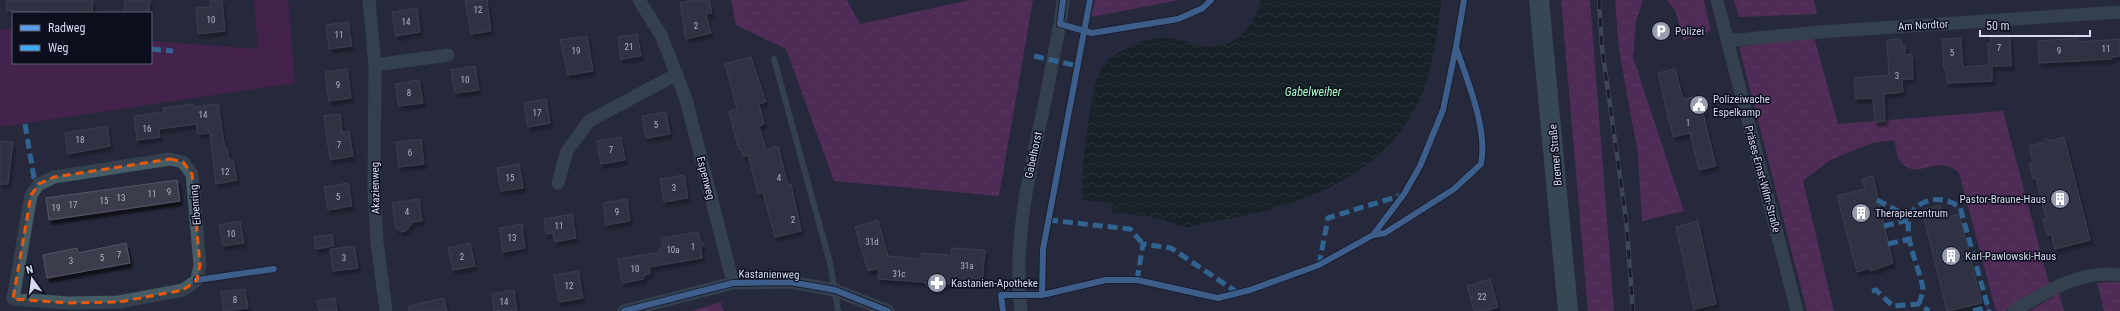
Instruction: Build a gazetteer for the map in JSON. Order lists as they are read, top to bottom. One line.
{"streets":{"main road":["Bremer Straße"],"street":["Am Nordtor","Gabelhorst","Espenweg","Präses-Ernst-Wilm-Straße","Akazienweg","Eibenring","Kastanienweg"]},"crossings":[["Am Nordtor","Präses-Ernst-Wilm-Straße"],["Espenweg","Kastanienweg"]],"water":["Gabelweiher"],"places":{"parking":["Polizei"],"public building":["Polizeiwache Espelkamp"],"building":["Pastor-Braune-Haus","Therapiezentrum","Karl-Pawlowski-Haus"],"pharmacy":["Kastanien-Apotheke"]},"house_numbers":["12","10","14","2","11","21","7","11","19","9","5","3","10","9","8","17","14","1","5","16","18","7","7","6","12","15","4","3","9","11","5","13","15","17","19","4","9","2","11","10","13","31d","1","10a","7","2","5","3","3","31a","10","31c","12","22","8","14"],"legend":["Radweg","Weg"],"scale_bar":"50 m","north":"top"}
